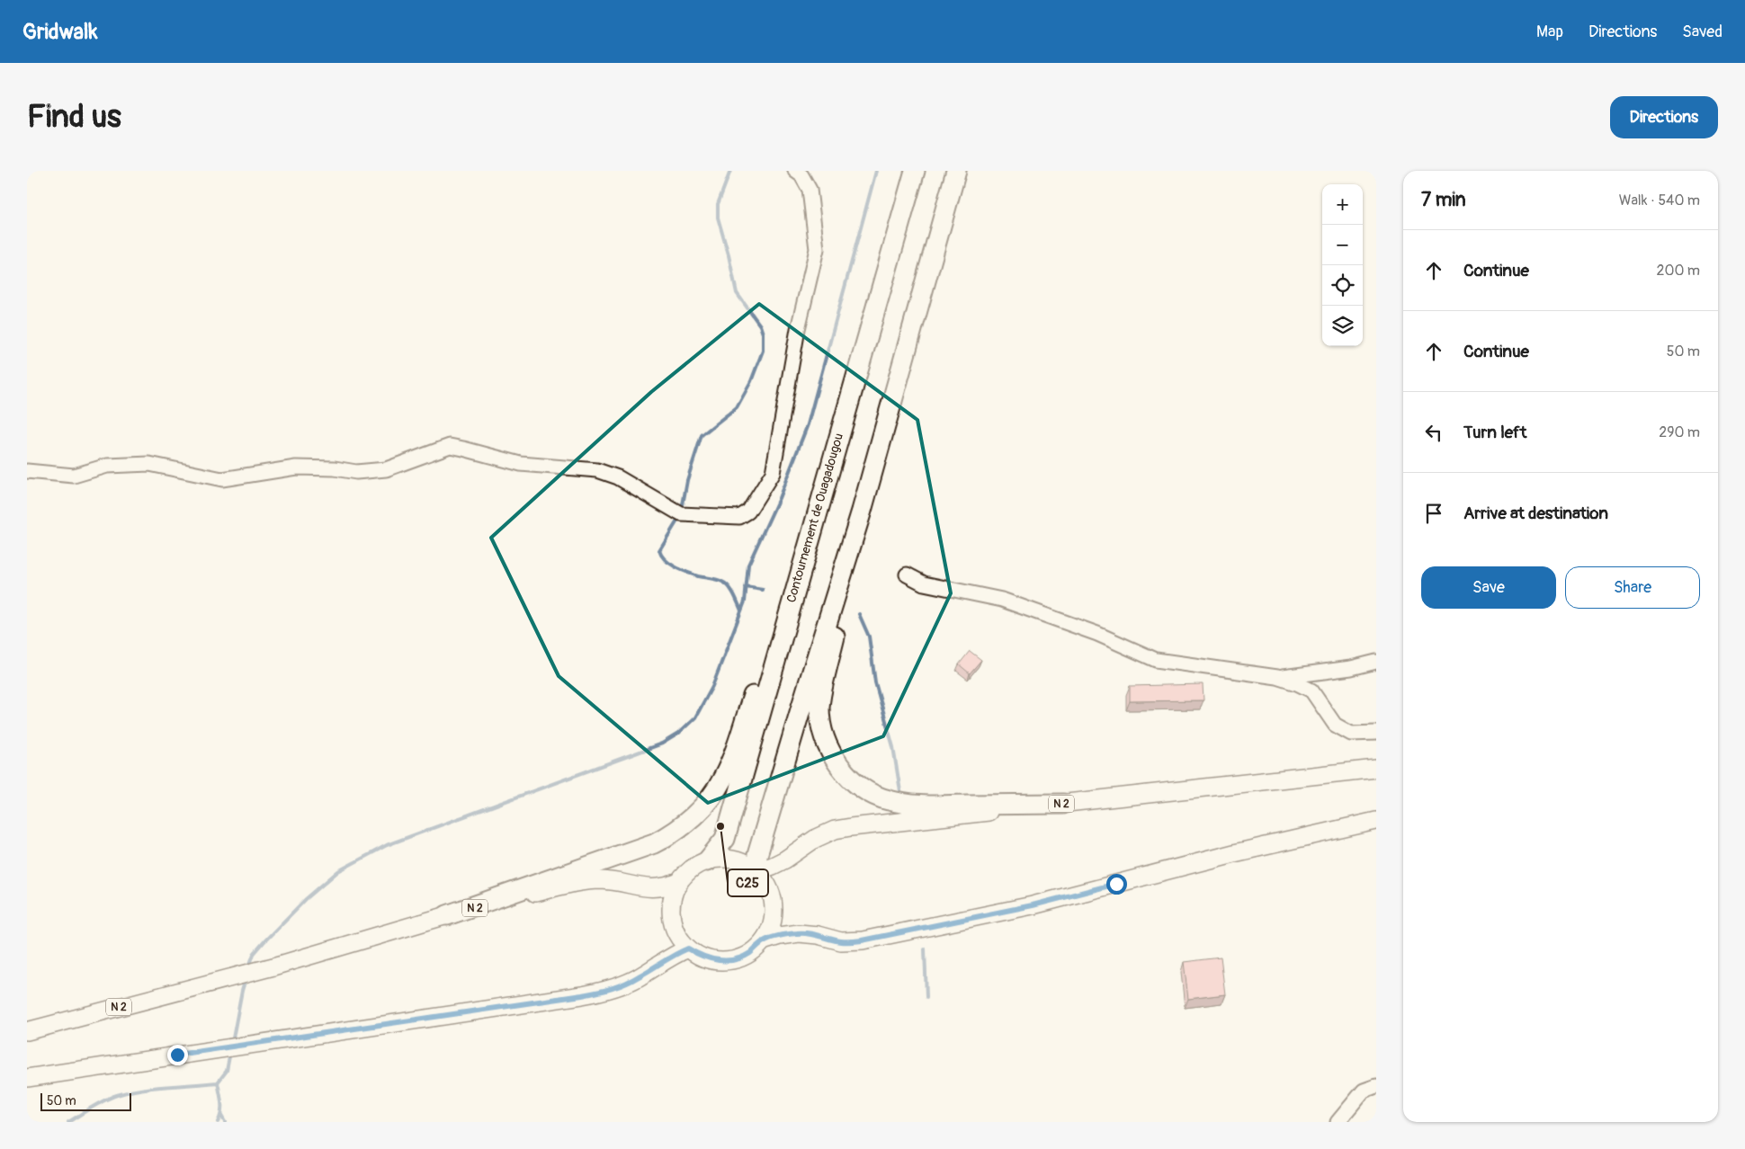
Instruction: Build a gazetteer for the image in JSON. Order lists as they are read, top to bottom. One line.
{"streets":{"highway":["Contournement de Ouagadougou"],"main road":["N 2"]},"crossings":[["Contournement de Ouagadougou","N 2"]],"places":["C25"],"scale_bar":"50 m","page":{"header":"Gridwalk","nav":["Map","Directions","Saved"],"buttons":["Directions",["Save","Share"]],"title":"Find us","heading":["7 min","Walk · 540 m"],"map_buttons":["+","−"],"list":[["Continue","200 m"],["Continue","50 m"],["Turn left","290 m"],"Arrive at destination"],"scale":"50 m"}}
